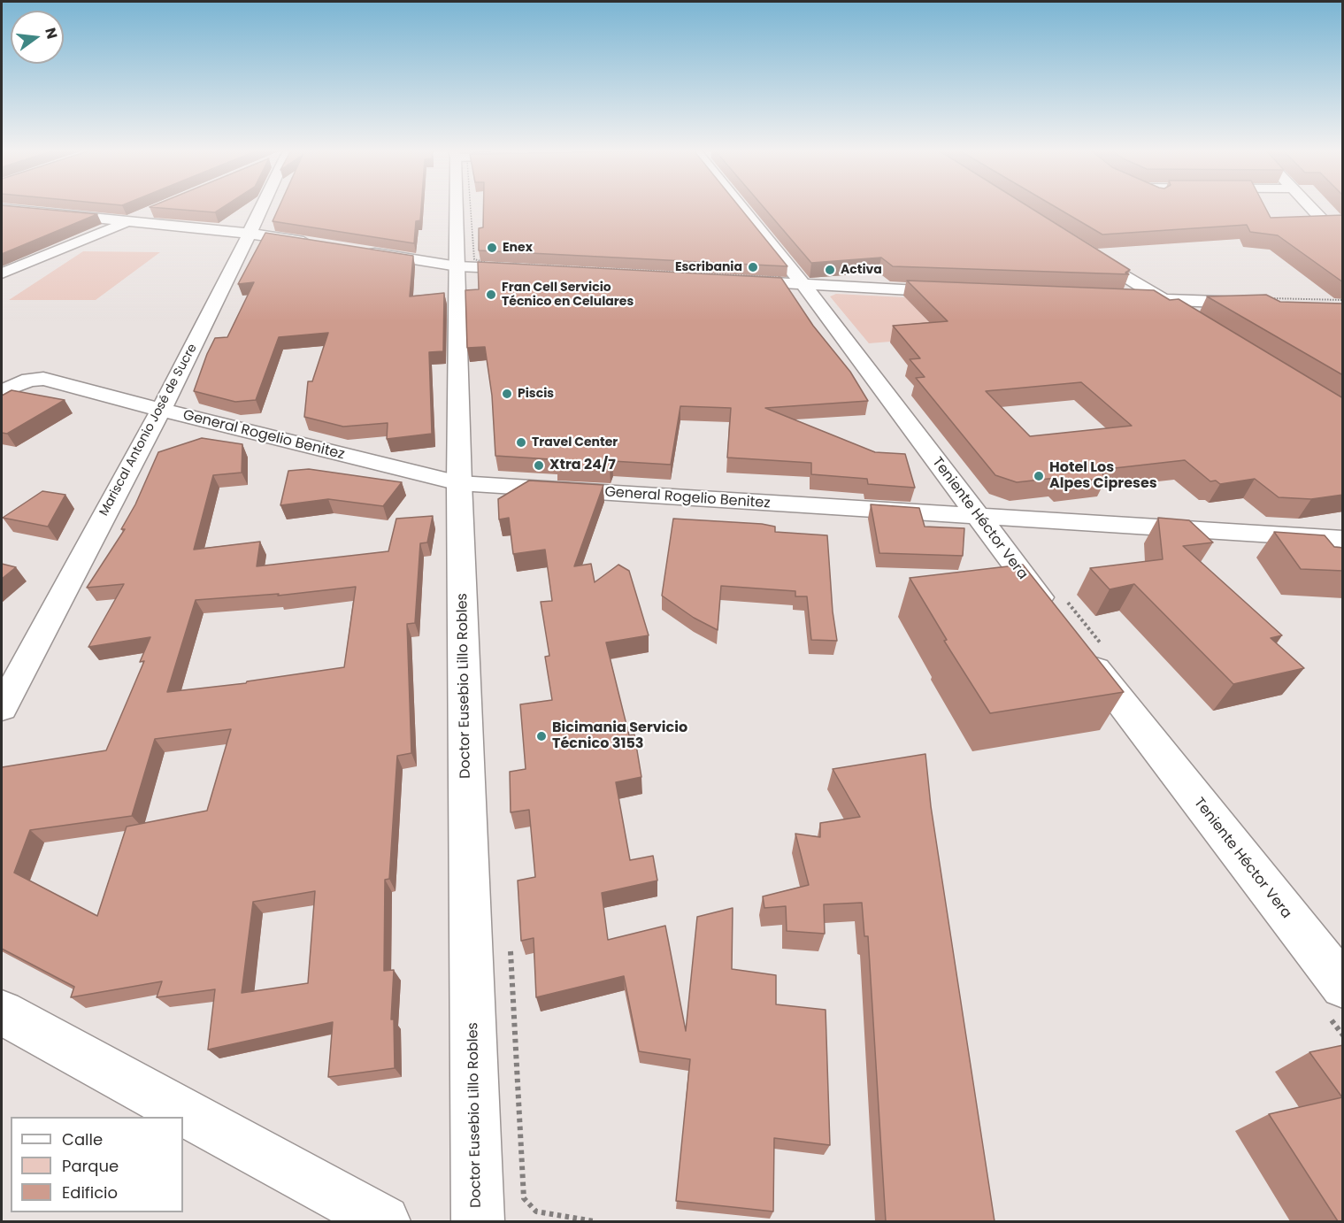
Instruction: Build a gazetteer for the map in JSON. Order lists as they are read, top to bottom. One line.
{"streets":{"street":["Mariscal Antonio José de Sucre","General Rogelio Benitez","Teniente Héctor Vera","Doctor Eusebio Lillo Robles"]},"crossings":[["Mariscal Antonio José de Sucre","General Rogelio Benitez"],["General Rogelio Benitez","Teniente Héctor Vera"],["General Rogelio Benitez","Doctor Eusebio Lillo Robles"]],"places":["Enex","Escribania","Activa","Fran Cell Servicio Técnico en Celulares","Piscis","Travel Center","Xtra 24/7","Hotel Los Alpes Cipreses","Bicimania Servicio Técnico 3153"],"legend":["Calle","Parque","Edificio"],"north":"right"}
